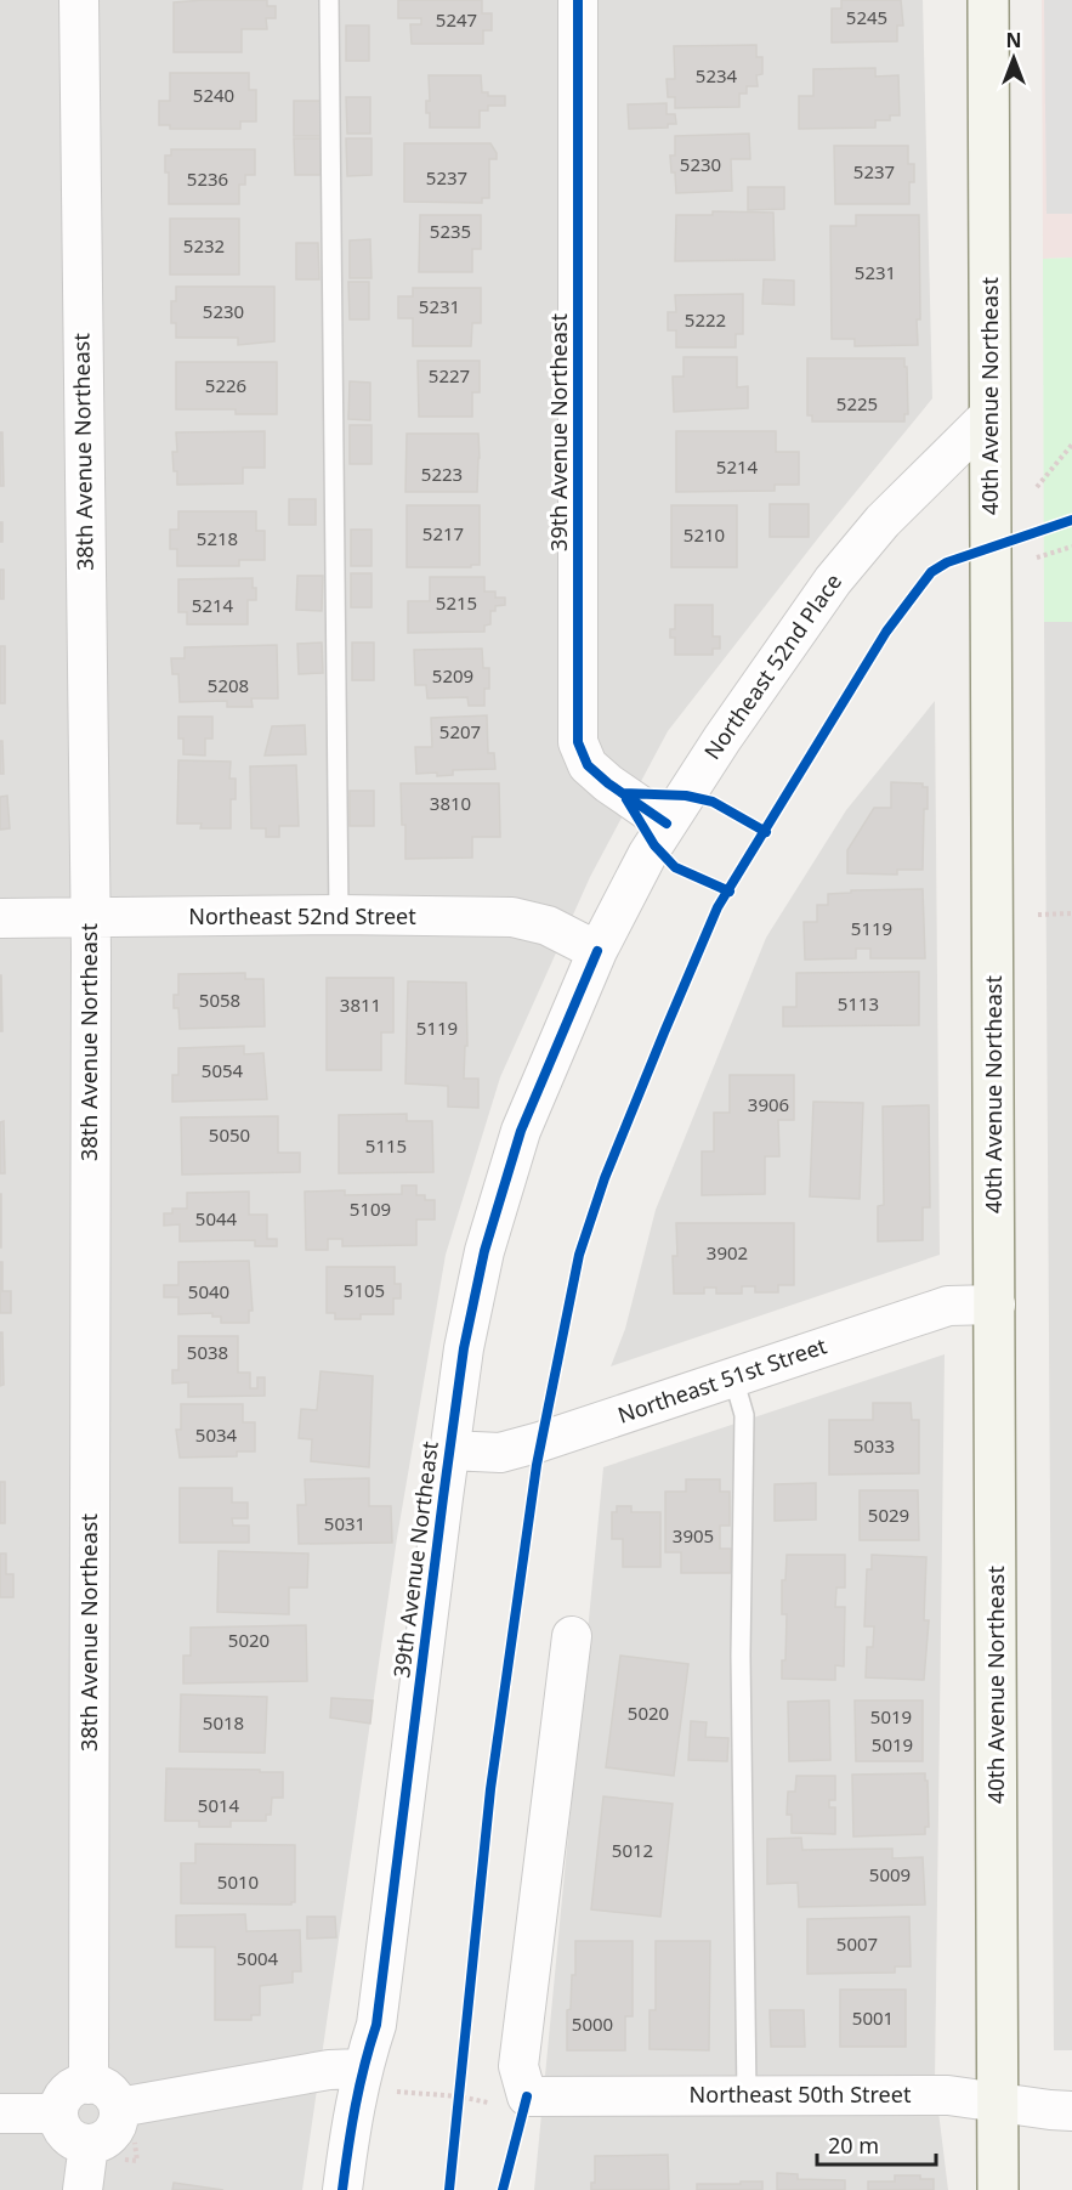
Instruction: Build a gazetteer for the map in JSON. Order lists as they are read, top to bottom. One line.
{"streets":{"street":["40th Avenue Northeast","39th Avenue Northeast","38th Avenue Northeast","Northeast 52nd Place","Northeast 52nd Street","Northeast 51st Street","Northeast 50th Street"]},"crossings":[["40th Avenue Northeast","Northeast 52nd Place"],["40th Avenue Northeast","Northeast 51st Street"],["40th Avenue Northeast","Northeast 50th Street"],["39th Avenue Northeast","Northeast 52nd Place"],["39th Avenue Northeast","Northeast 52nd Street"],["39th Avenue Northeast","Northeast 51st Street"],["38th Avenue Northeast","Northeast 52nd Street"],["Northeast 52nd Place","Northeast 52nd Street"]],"house_numbers":["5245","5247","5234","5240","5230","5237","5237","5236","5235","5232","5231","5231","5230","5222","5227","5226","5225","5214","5223","5217","5210","5218","5215","5214","5209","5208","5207","3810","5119","5058","5113","3811","5119","5054","3906","5050","5115","5109","5044","3902","5105","5040","5038","5034","5033","5029","5031","3905","5020","5020","5019","5018","5019","5014","5012","5009","5010","5007","5004","5001","5000"],"scale_bar":"20 m","north":"top"}
